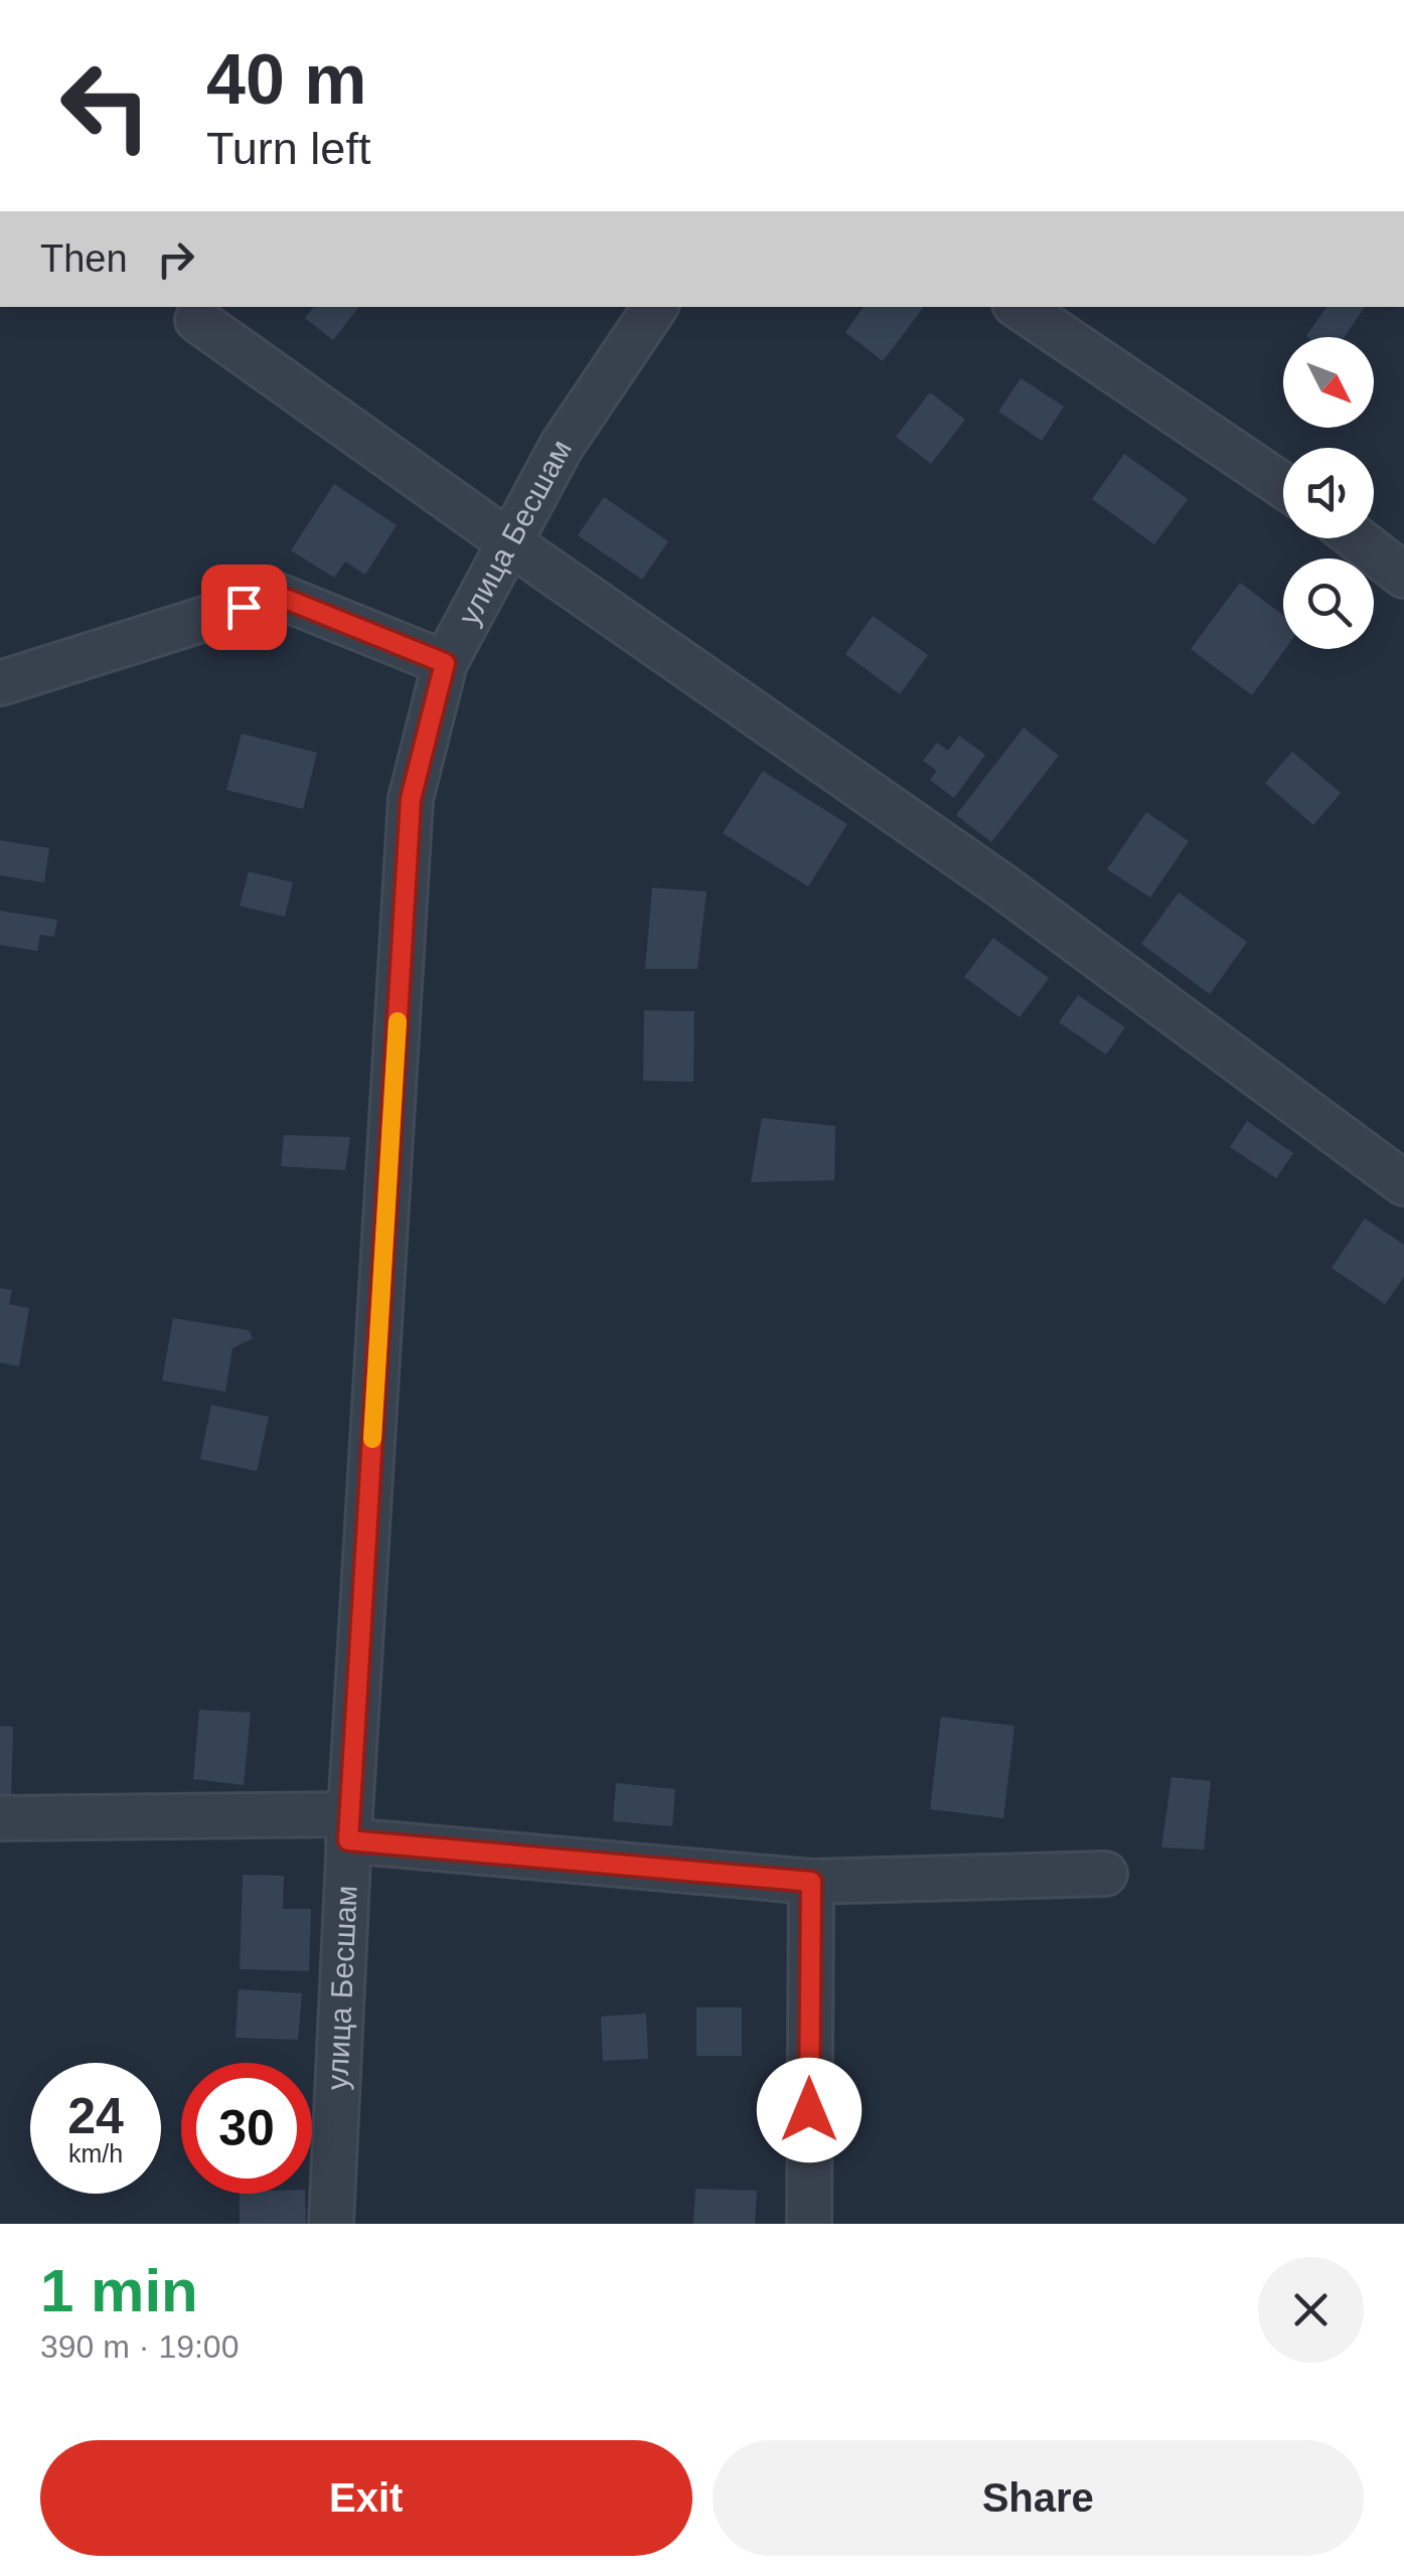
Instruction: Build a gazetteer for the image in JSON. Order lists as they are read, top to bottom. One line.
{"streets":{"street":["улица Бесшам"]},"north":"bottom right","page":{"turn":["40 m","Turn left"],"then":"Then","speed":"24 km/h","limit":"30","heading":["1 min","390 m · 19:00"],"buttons":["Exit","Share"]}}
